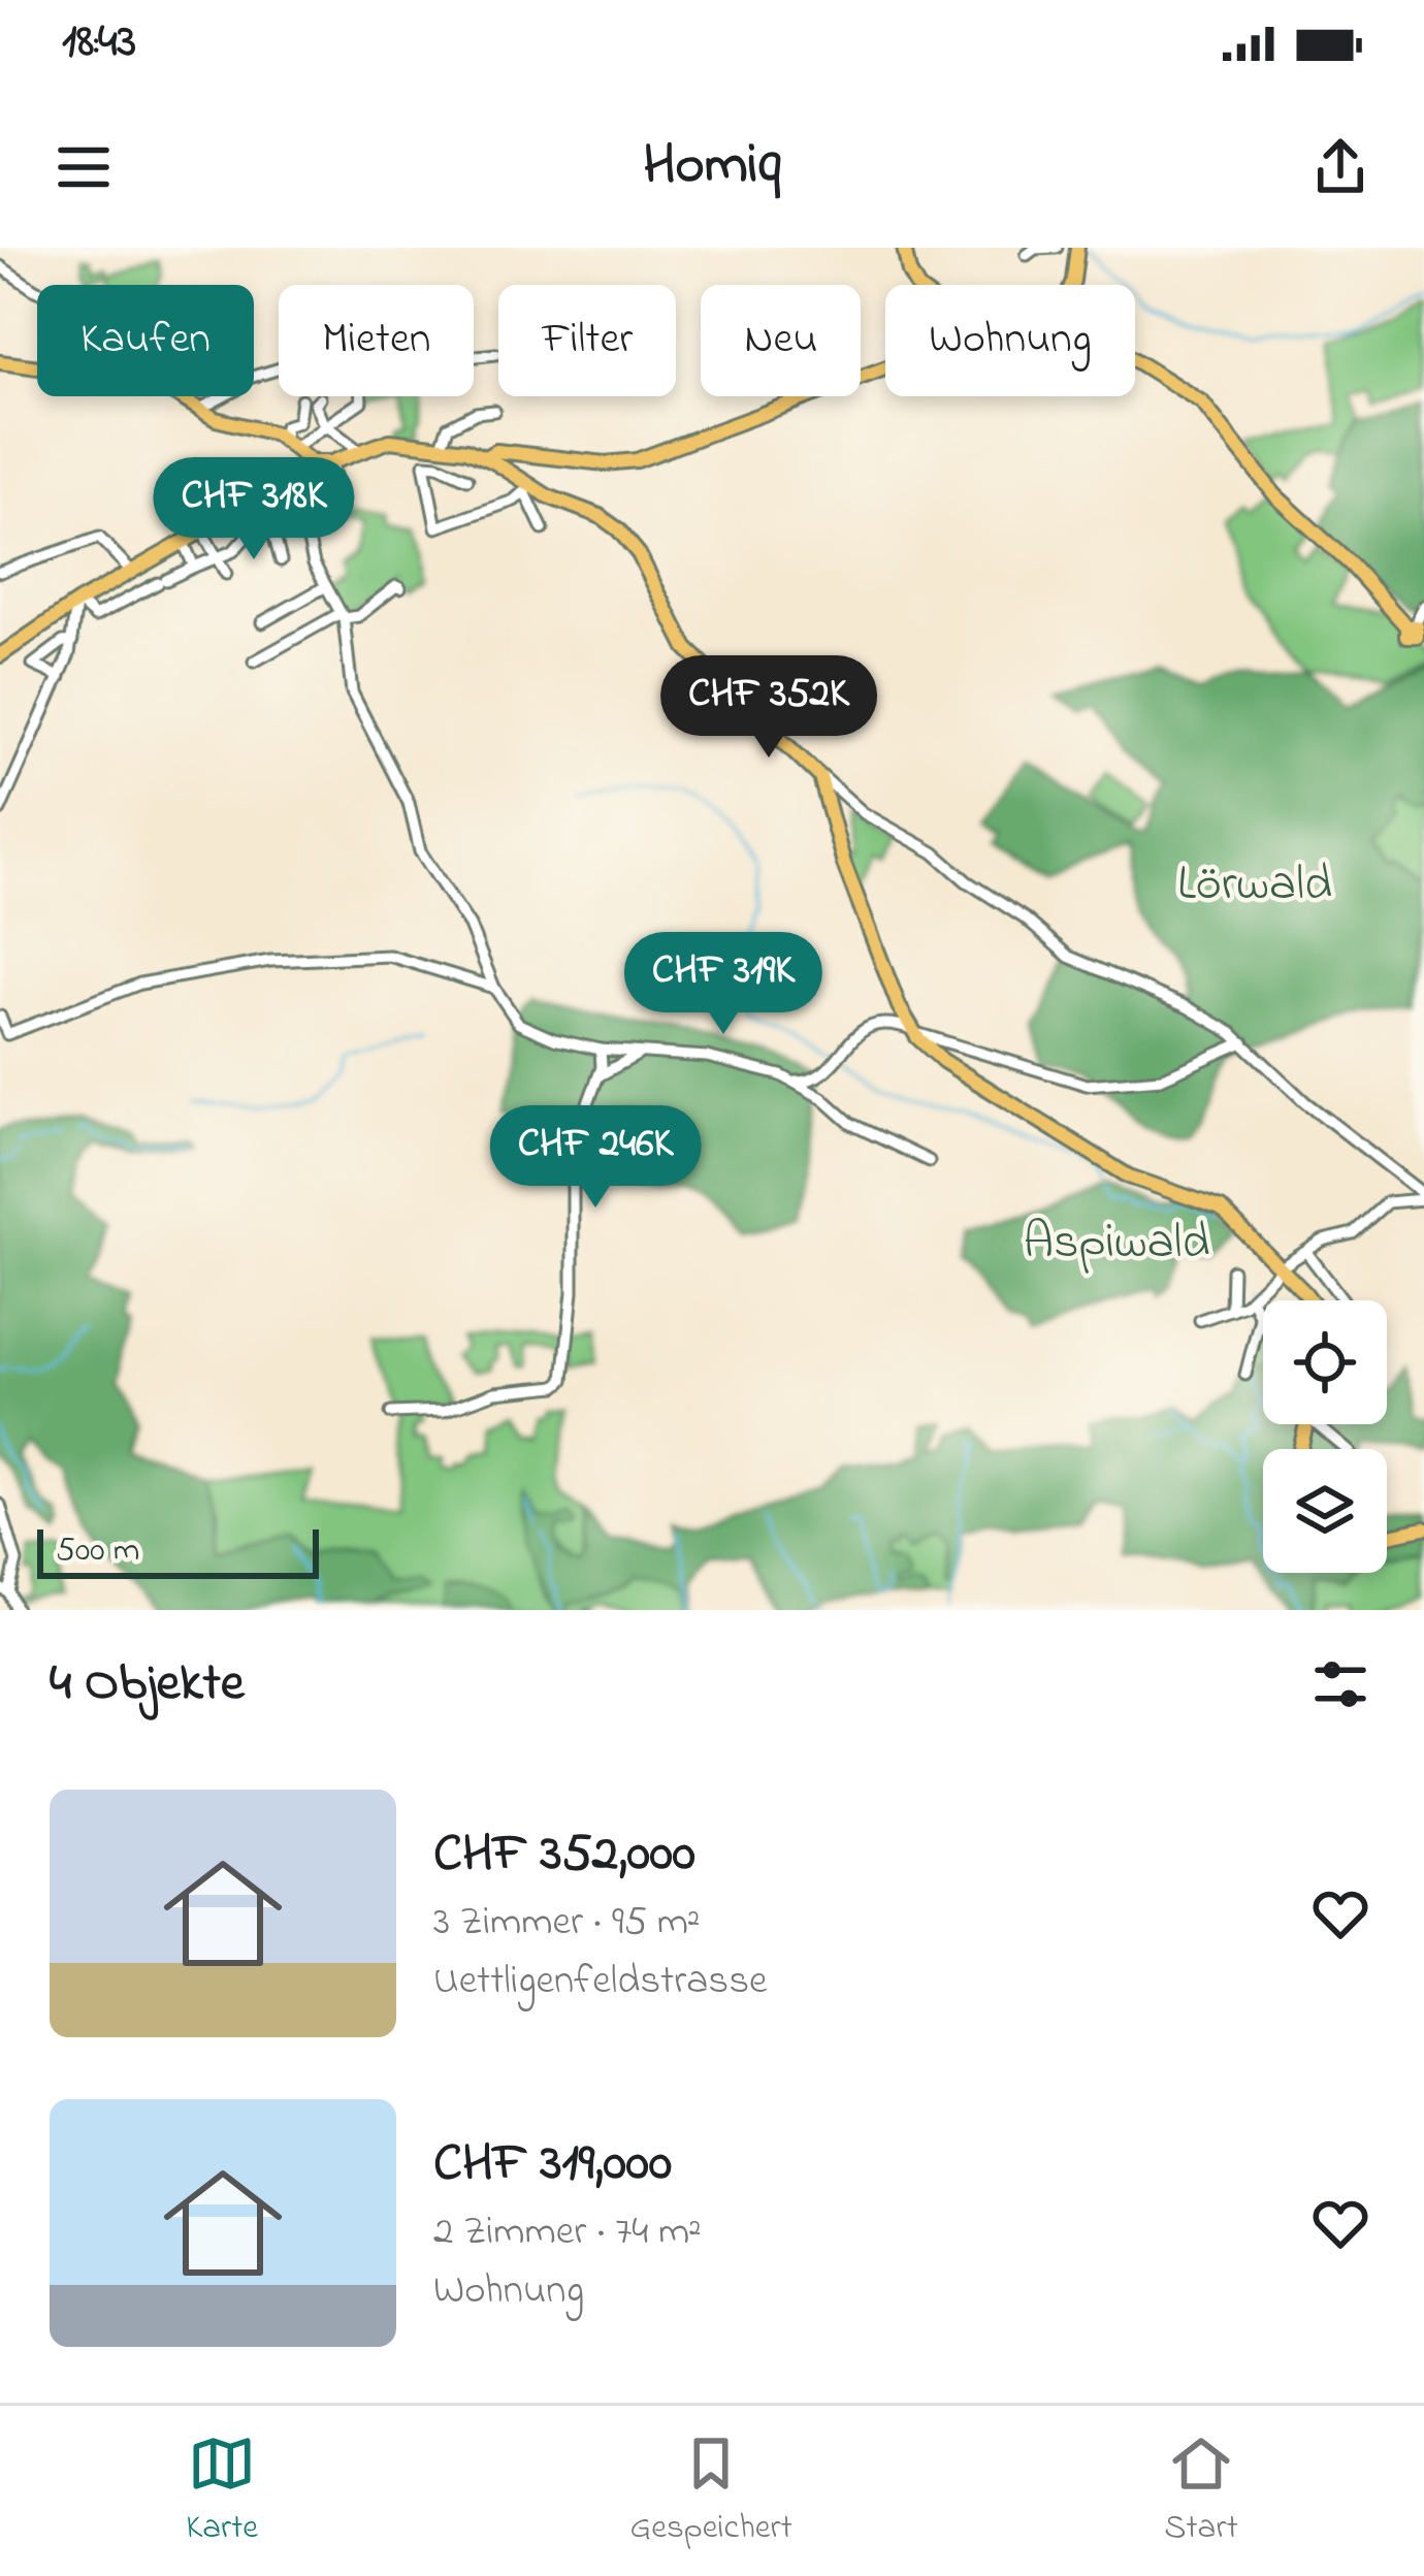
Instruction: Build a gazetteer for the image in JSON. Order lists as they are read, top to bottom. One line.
{"parks":["Lörwald","Aspiwald"],"scale_bar":"500 m","page":{"status":"18:43","header":"Homiq","chip":["Kaufen","Mieten","Filter","Neu","Wohnung"],"price":["CHF 318K","CHF 352K","CHF 319K","CHF 246K"],"scale":"500 m","heading":"4 Objekte","list":[{"name":"CHF 352,000","note":"3 Zimmer · 95 m² · Uettligenfeldstrasse"},{"name":"CHF 319,000","note":"2 Zimmer · 74 m² · Wohnung"}],"tabs":["Karte","Gespeichert","Start"]}}
